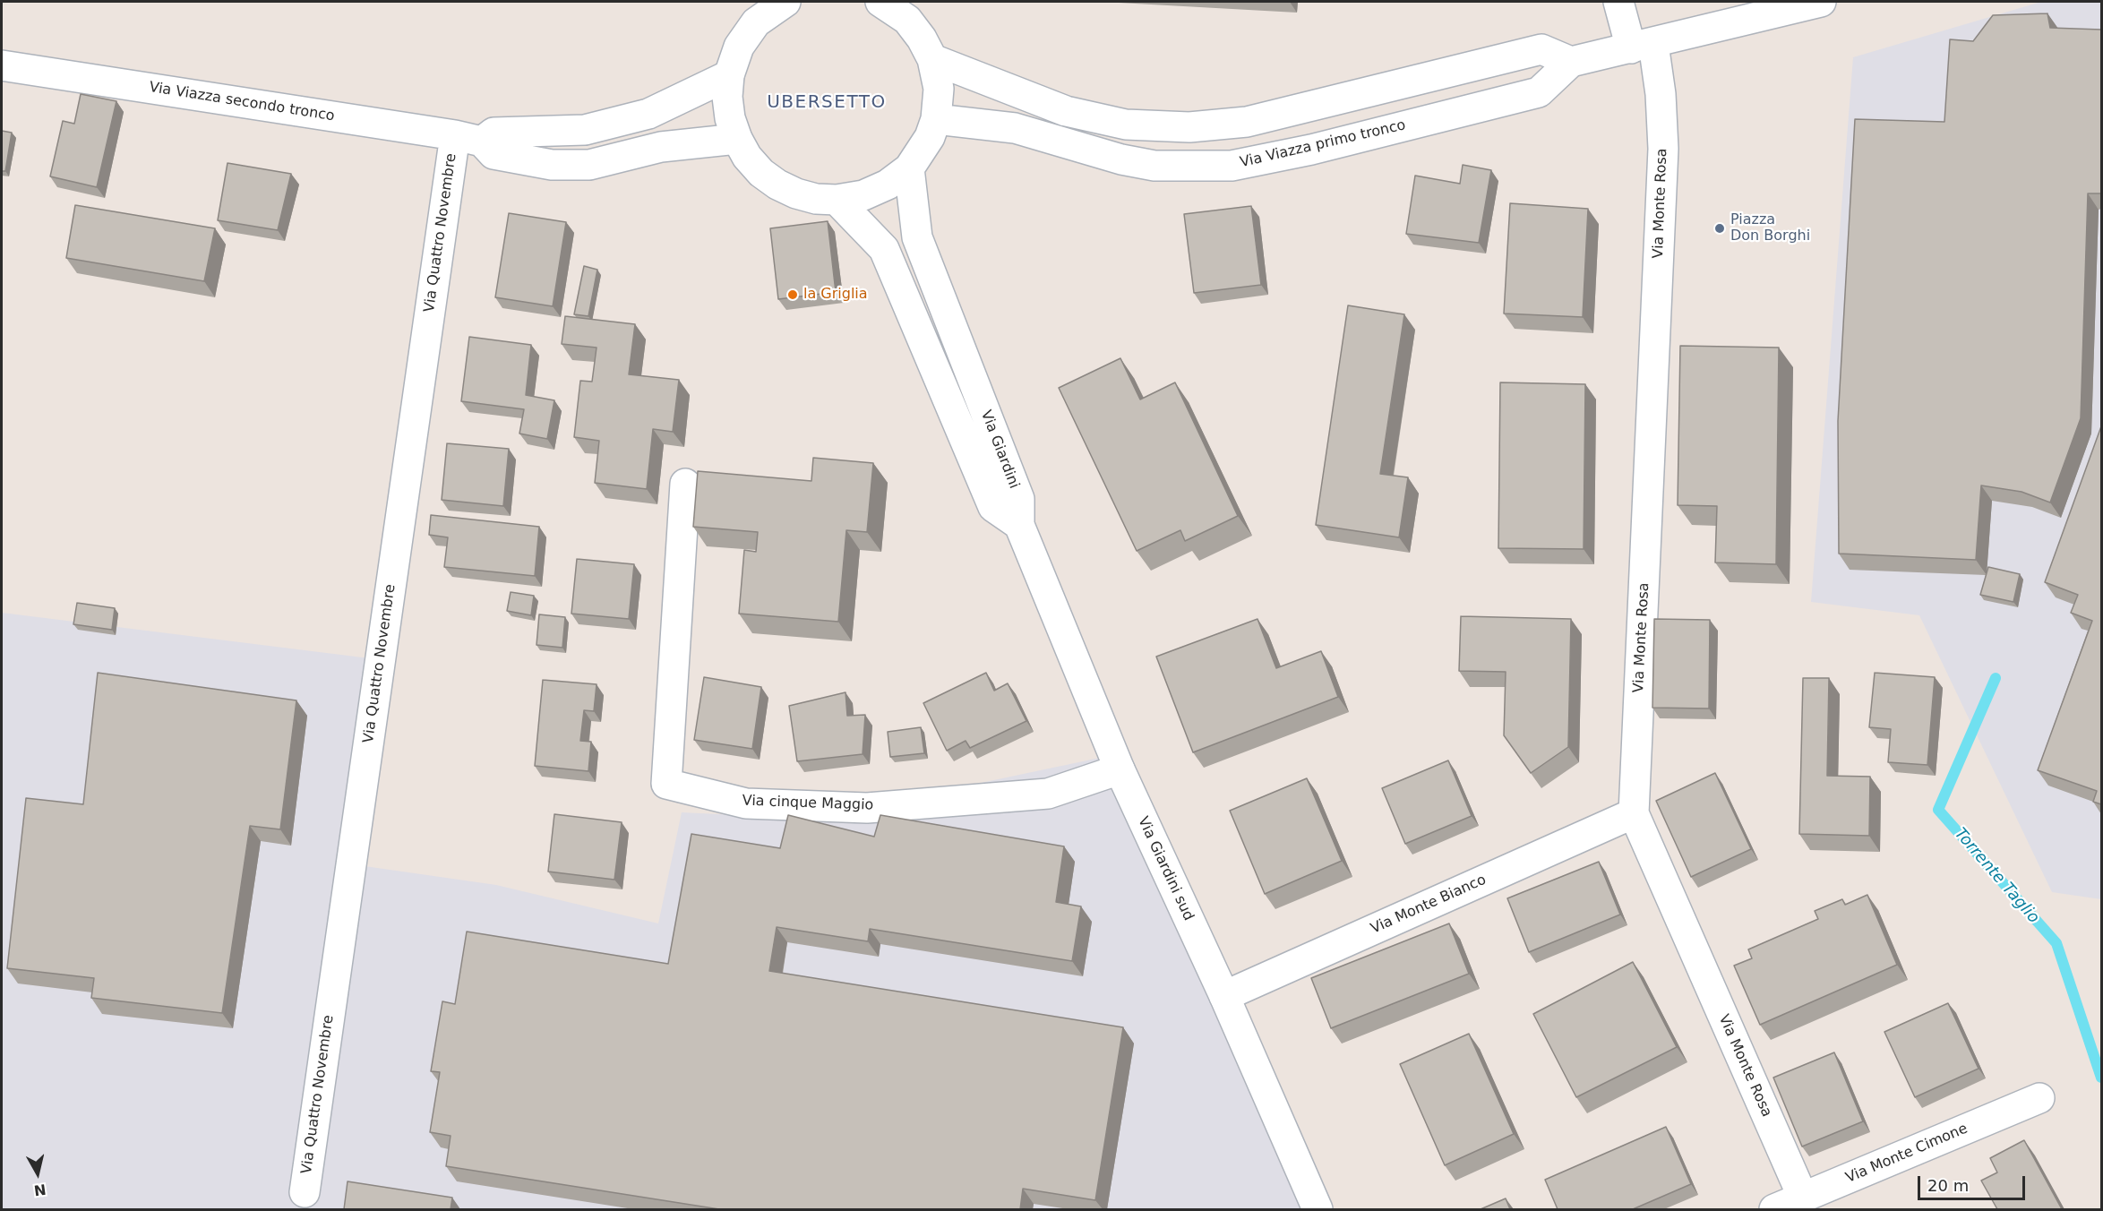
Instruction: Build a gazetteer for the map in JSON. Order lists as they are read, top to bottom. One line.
{"streets":{"street":["Via Viazza secondo tronco","Via Viazza primo tronco","Via Monte Rosa","Via Quattro Novembre","Via Giardini","Via cinque Maggio","Via Giardini sud","Via Monte Bianco","Via Monte Cimone"]},"crossings":[["Via Viazza secondo tronco","Via Quattro Novembre"],["Via Monte Rosa","Via Monte Bianco"],["Via Monte Rosa","Via Monte Cimone"],["Via Giardini","Via Giardini sud"],["Via cinque Maggio","Via Giardini sud"],["Via Giardini sud","Via Monte Bianco"]],"districts":["UBERSETTO"],"water":["Torrente Taglio"],"places":["Piazza Don Borghi","la Griglia"],"scale_bar":"20 m","north":"bottom"}
